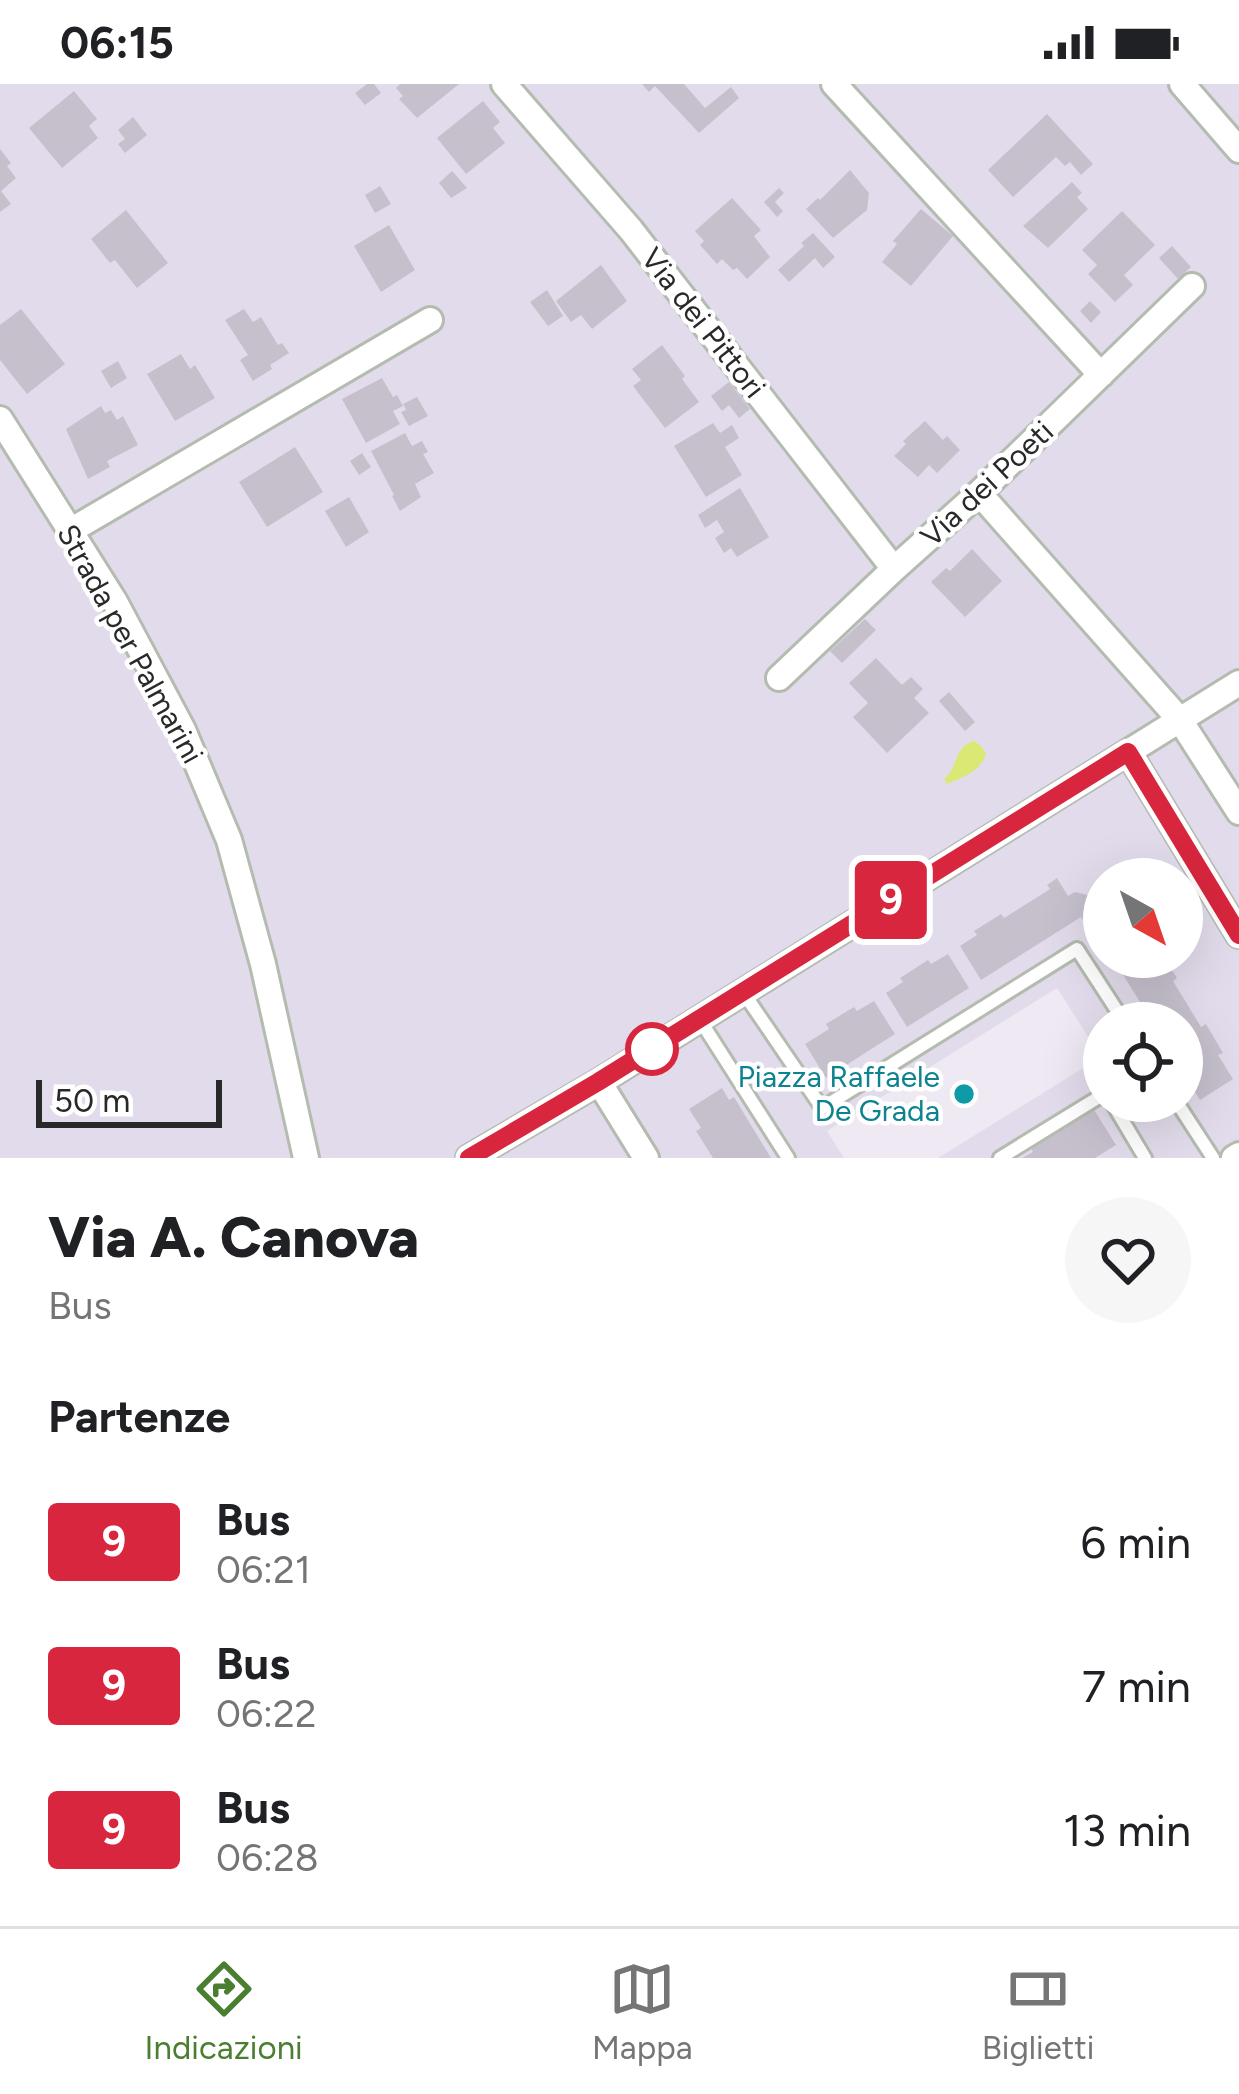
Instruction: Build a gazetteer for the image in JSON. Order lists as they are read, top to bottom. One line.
{"streets":{"street":["Via dei Pittori","Via dei Poeti","Strada per Palmarini"]},"crossings":[["Via dei Pittori","Via dei Poeti"]],"places":["Piazza Raffaele De Grada"],"lines":["bus line 9"],"scale_bar":"50 m","north":"bottom right","page":{"status":"06:15","on_map":"9","scale":"50 m","heading":[["Via A. Canova","Bus"],"Partenze"],"list":[{"mark":"9","name":"Bus","note":"06:21","value":"6 min"},{"mark":"9","name":"Bus","note":"06:22","value":"7 min"},{"mark":"9","name":"Bus","note":"06:28","value":"13 min"}],"tabs":["Indicazioni","Mappa","Biglietti"]}}
